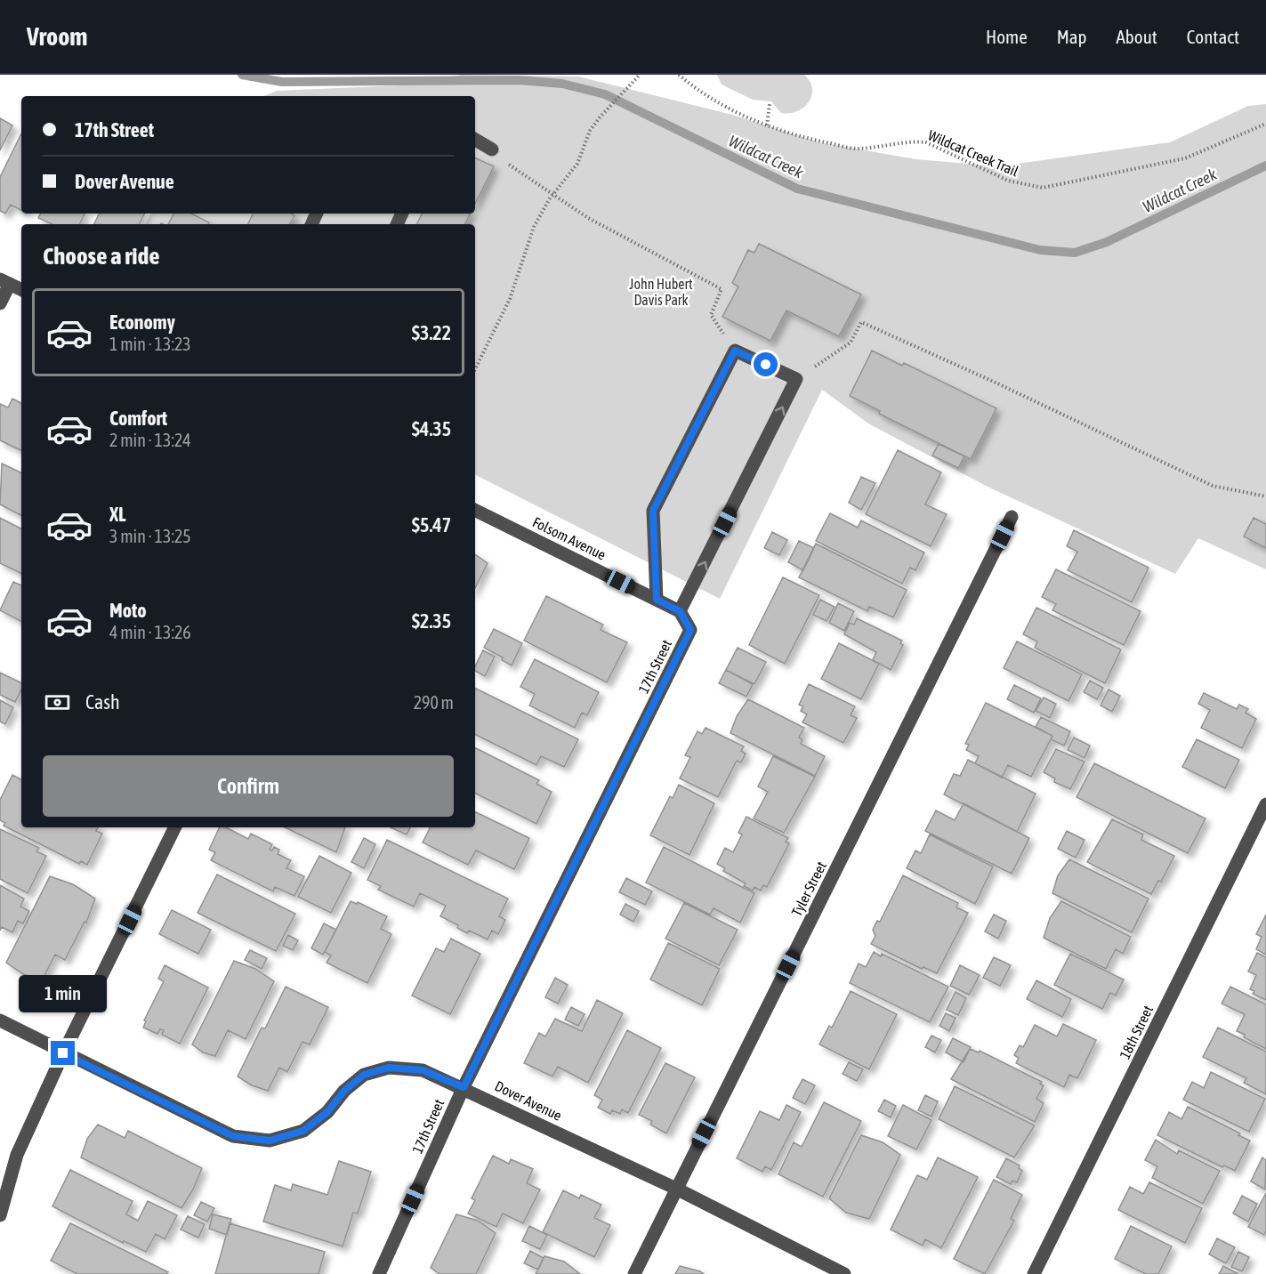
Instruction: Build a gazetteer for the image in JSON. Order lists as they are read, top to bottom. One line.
{"streets":{"street":["Folsom Avenue","17th Street","Tyler Street","18th Street","Dover Avenue"],"path":["Wildcat Creek Trail"]},"crossings":[["Folsom Avenue","17th Street"],["17th Street","Dover Avenue"],["Tyler Street","Dover Avenue"]],"water":["Wildcat Creek"],"parks":["John Hubert Davis Park"],"page":{"header":"Vroom","nav":["Home","Map","About","Contact"],"banner":["17th Street","Dover Avenue"],"heading":"Choose a ride","list":[{"name":"Economy","note":"1 min · 13:23","value":"$3.22"},{"name":"Comfort","note":"2 min · 13:24","value":"$4.35"},{"name":"XL","note":"3 min · 13:25","value":"$5.47"},{"name":"Moto","note":"4 min · 13:26","value":"$2.35"}],"pay":["Cash","290 m"],"buttons":"Confirm","bubble":"1 min"}}
